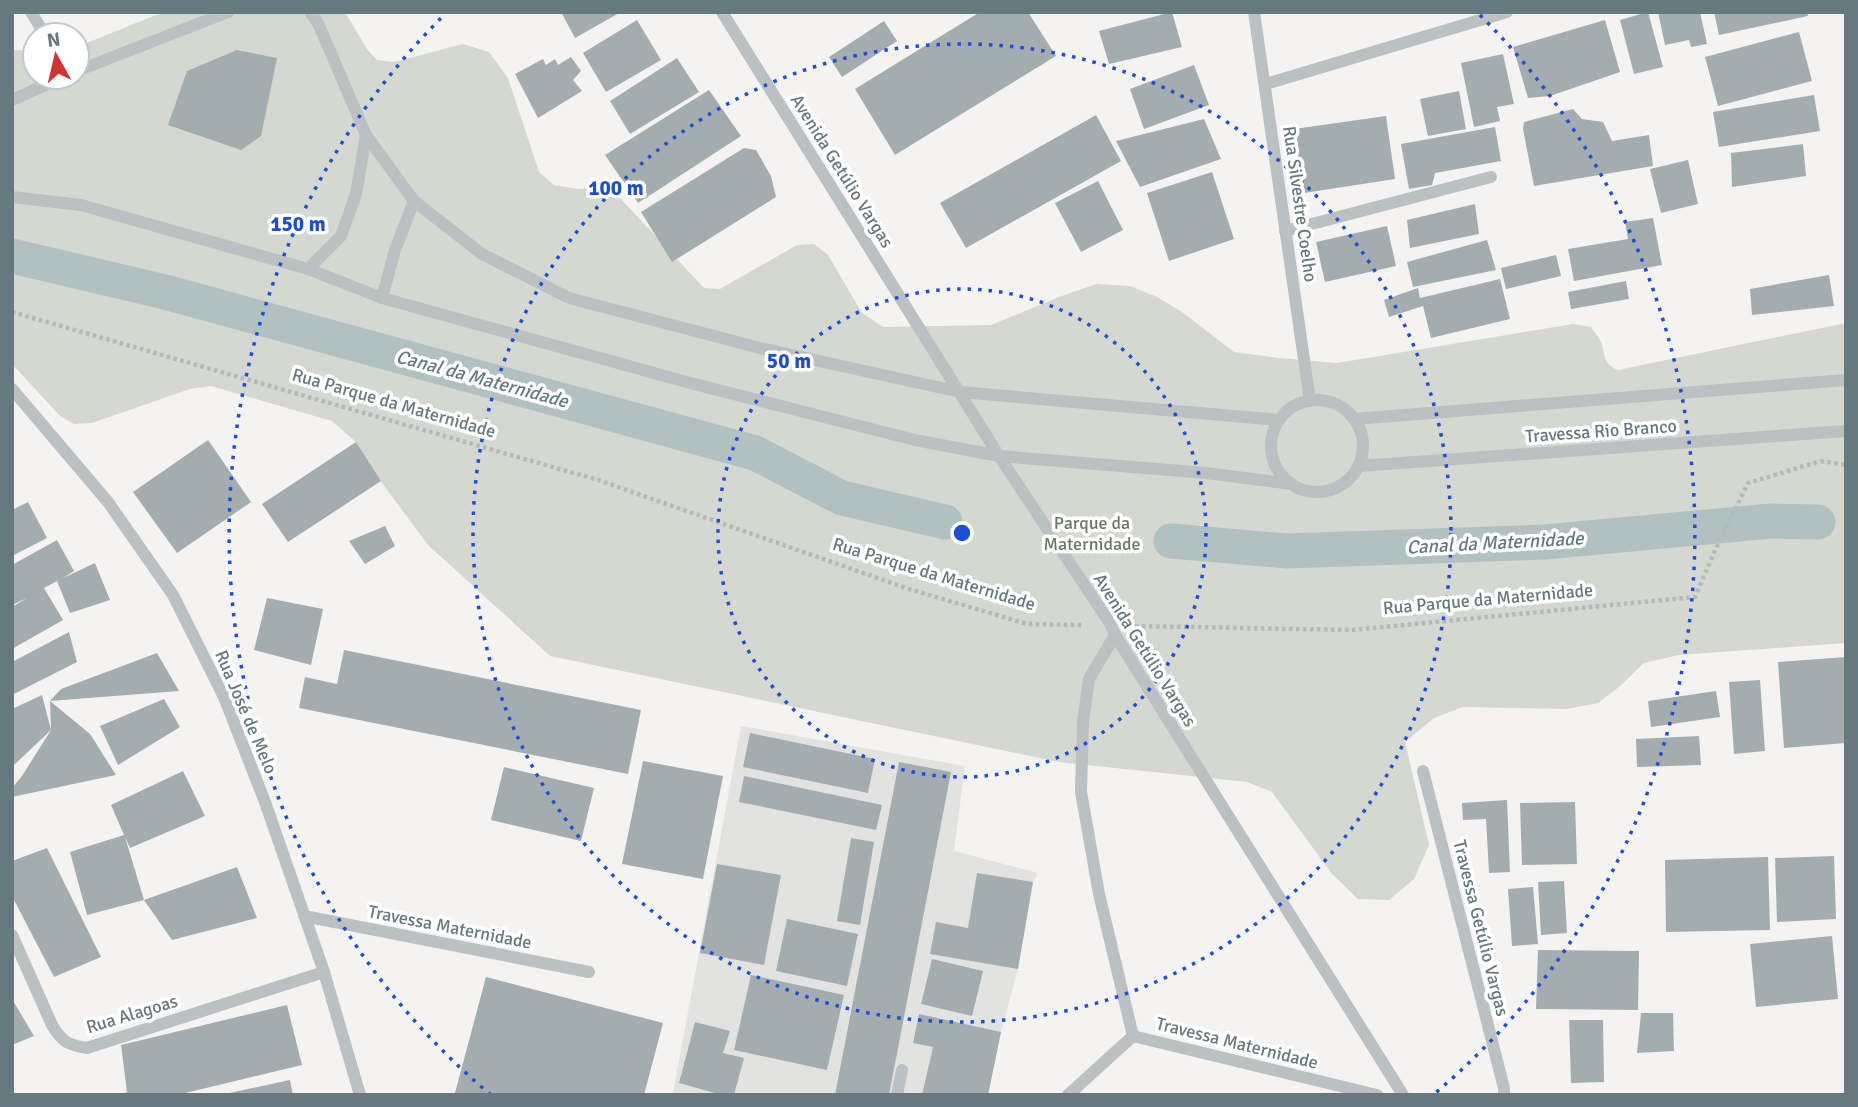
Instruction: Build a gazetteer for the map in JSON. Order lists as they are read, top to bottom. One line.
{"streets":{"street":["Avenida Getúlio Vargas","Rua Silvestre Coelho","Travessa Rio Branco","Rua José de Melo","Travessa Maternidade","Travessa Getúlio Vargas","Rua Alagoas"],"path":["Rua Parque da Maternidade"]},"crossings":[["Avenida Getúlio Vargas","Rua Parque da Maternidade"],["Rua Silvestre Coelho","Travessa Rio Branco"],["Rua José de Melo","Travessa Maternidade"],["Rua José de Melo","Rua Alagoas"]],"water":["Canal da Maternidade"],"parks":["Parque da Maternidade"],"north":"top","rings":["100 m","150 m","50 m"]}
